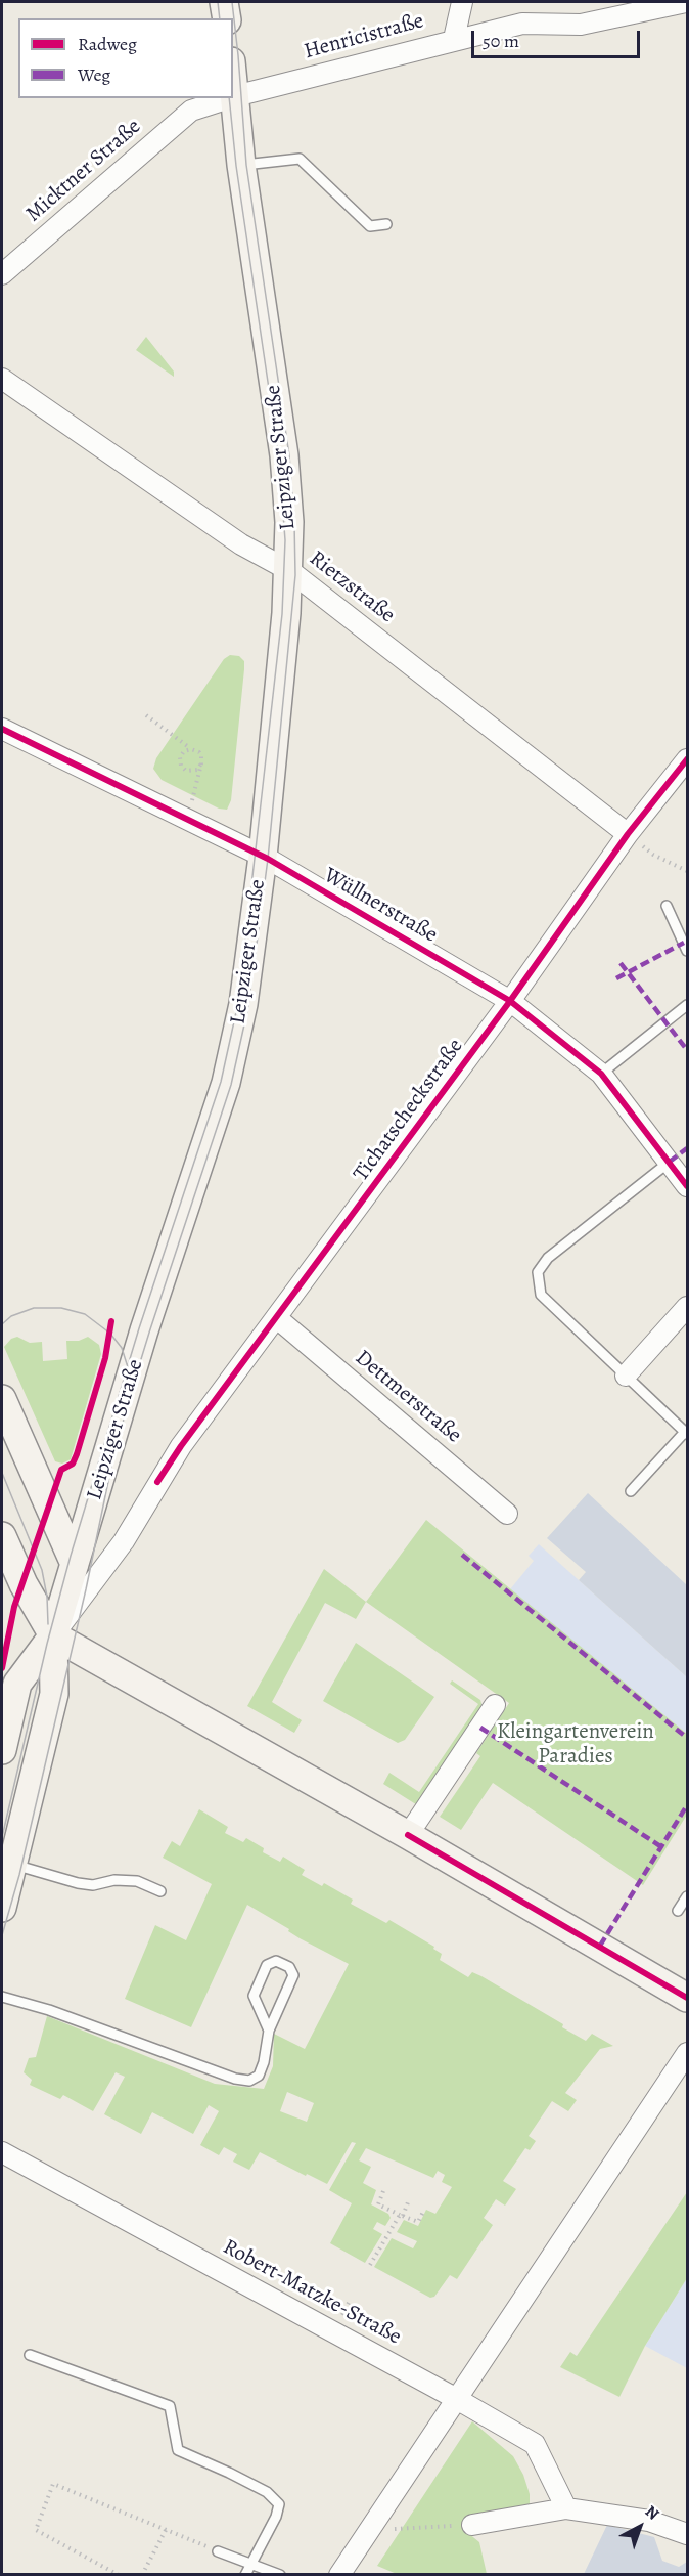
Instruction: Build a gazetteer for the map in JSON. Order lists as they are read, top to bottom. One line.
{"streets":{"main road":["Leipziger Straße"],"street":["Henricistraße","Micktner Straße","Rietzstraße","Wüllnerstraße","Tichatscheckstraße","Dettmerstraße","Robert-Matzke-Straße"]},"crossings":[["Henricistraße","Leipziger Straße"],["Leipziger Straße","Rietzstraße"],["Leipziger Straße","Wüllnerstraße"],["Leipziger Straße","Tichatscheckstraße"],["Rietzstraße","Tichatscheckstraße"],["Wüllnerstraße","Tichatscheckstraße"],["Tichatscheckstraße","Dettmerstraße"]],"parks":["Kleingartenverein Paradies"],"legend":["Radweg","Weg"],"scale_bar":"50 m","north":"top right"}
